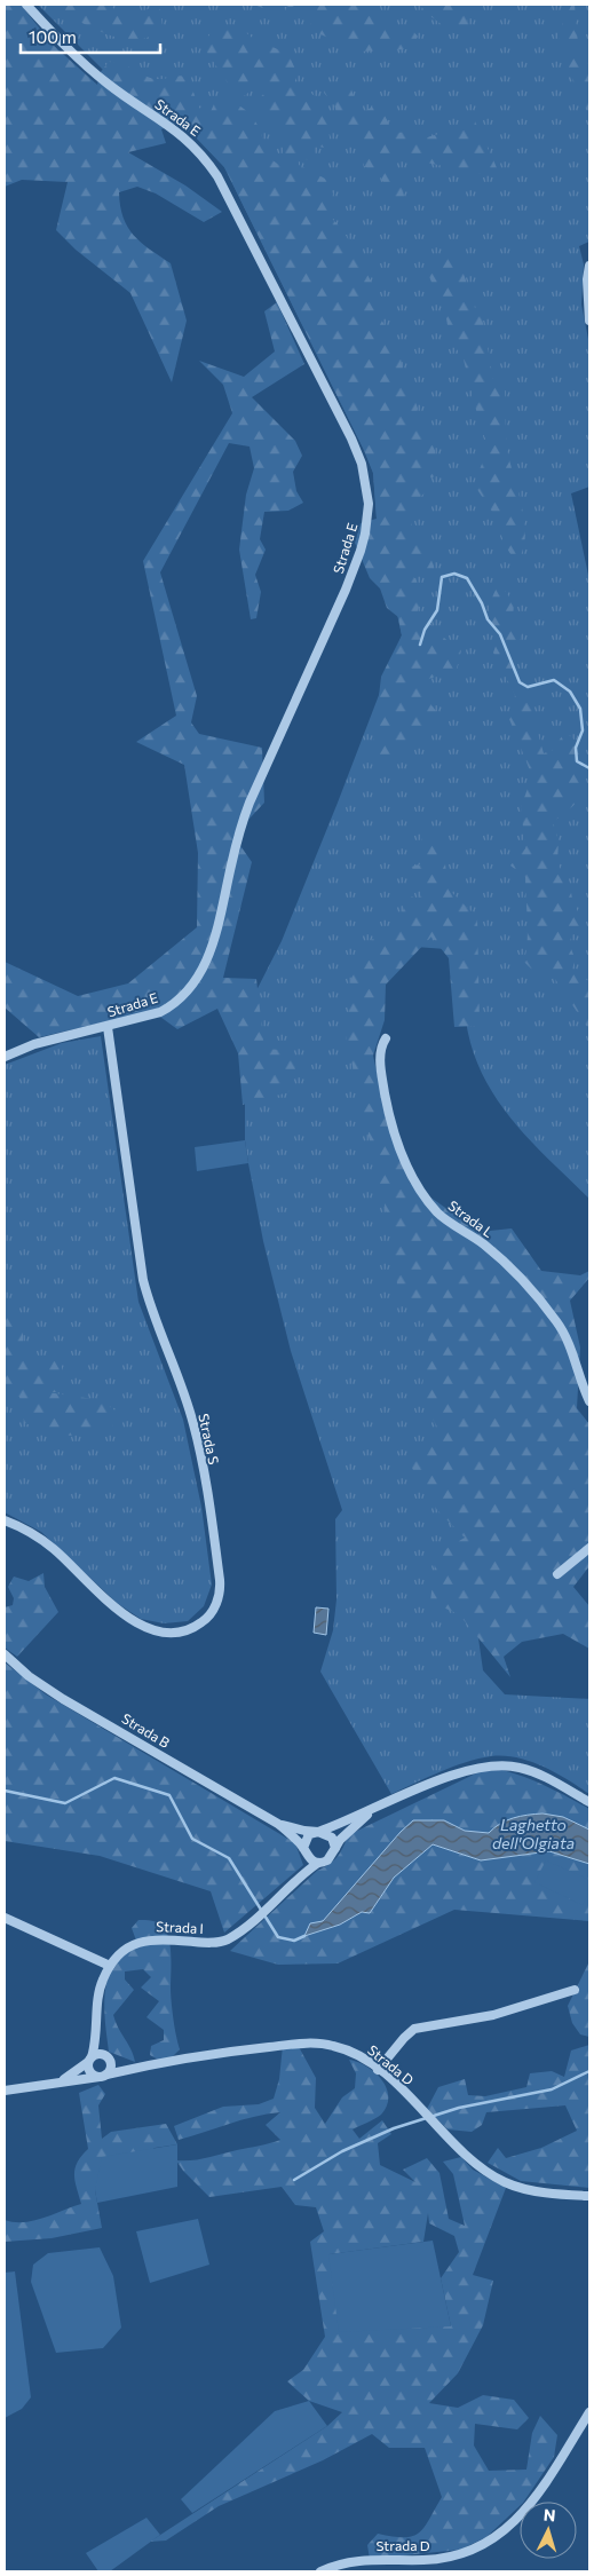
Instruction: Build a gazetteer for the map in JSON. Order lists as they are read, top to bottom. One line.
{"streets":{"street":["Strada E","Strada L","Strada S","Strada B","Strada I","Strada D"]},"crossings":[["Strada E","Strada S"],["Strada B","Strada I"],["Strada I","Strada D"]],"water":["Laghetto dell'Olgiata"],"scale_bar":"100 m","north":"top"}
